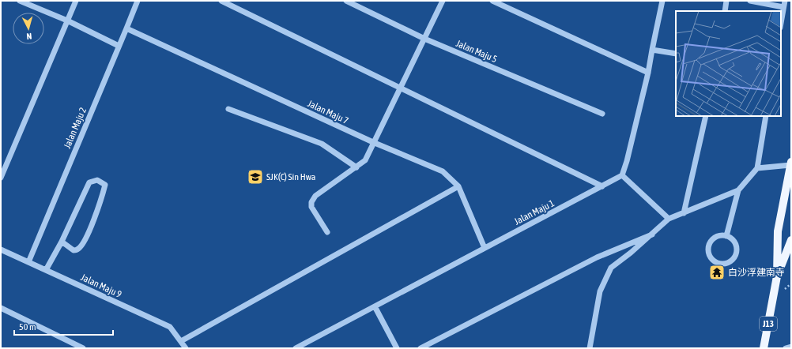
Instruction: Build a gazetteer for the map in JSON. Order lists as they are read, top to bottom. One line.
{"streets":{"main road":["J13"],"street":["Jalan Maju 5","Jalan Maju 7","Jalan Maju 2","Jalan Maju 1","Jalan Maju 9"]},"crossings":[["Jalan Maju 7","Jalan Maju 2"],["Jalan Maju 7","Jalan Maju 1"],["Jalan Maju 2","Jalan Maju 9"]],"places":{"school or university":["SJK(C) Sin Hwa"],"temple":["白沙浮建南寺"]},"scale_bar":"50 m","north":"bottom"}
